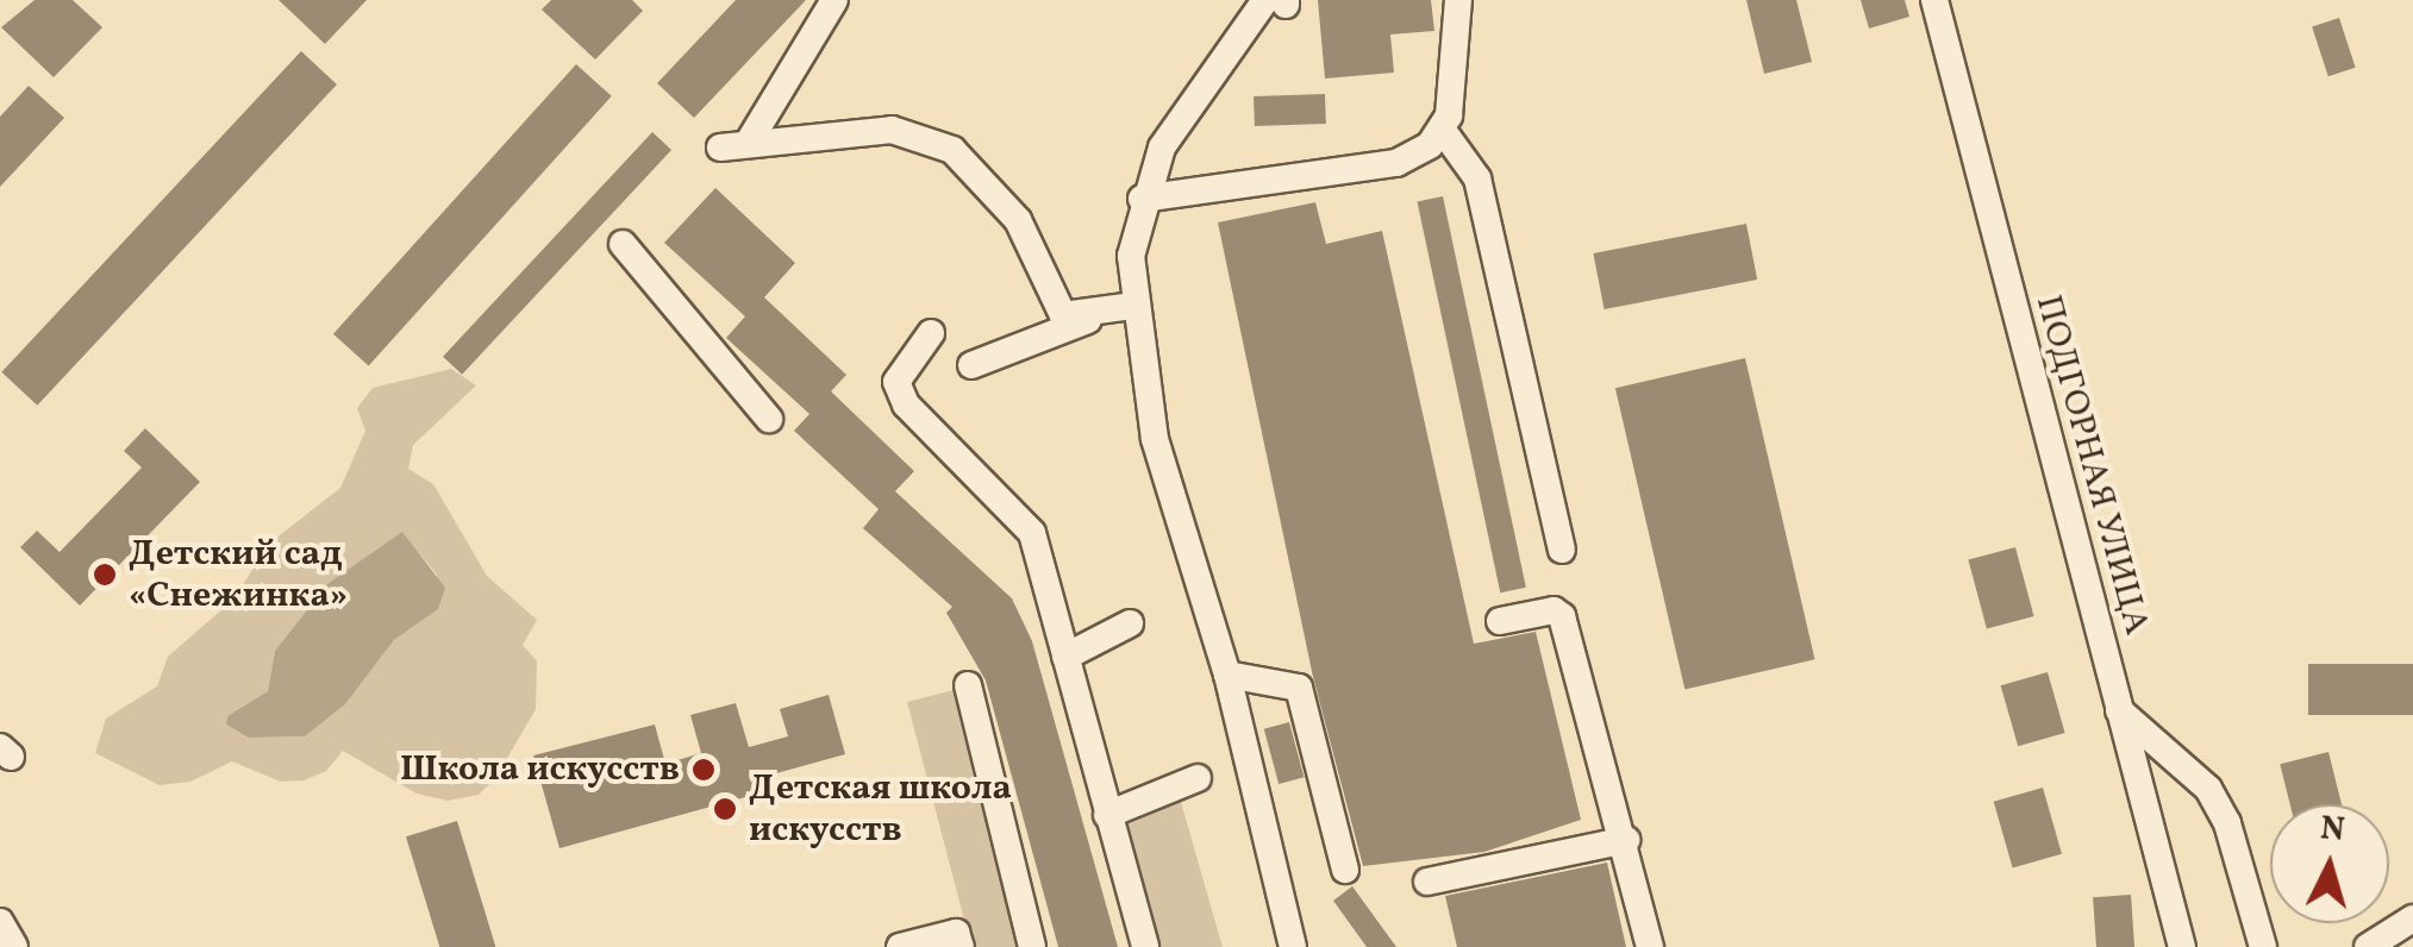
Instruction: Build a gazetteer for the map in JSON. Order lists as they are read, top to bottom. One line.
{"streets":{"street":["ПОДГОРНАЯ УЛИЦА"]},"places":["Детский сад «Снежинка»","Школа искусств","Детская школа искусств"],"north":"top"}
